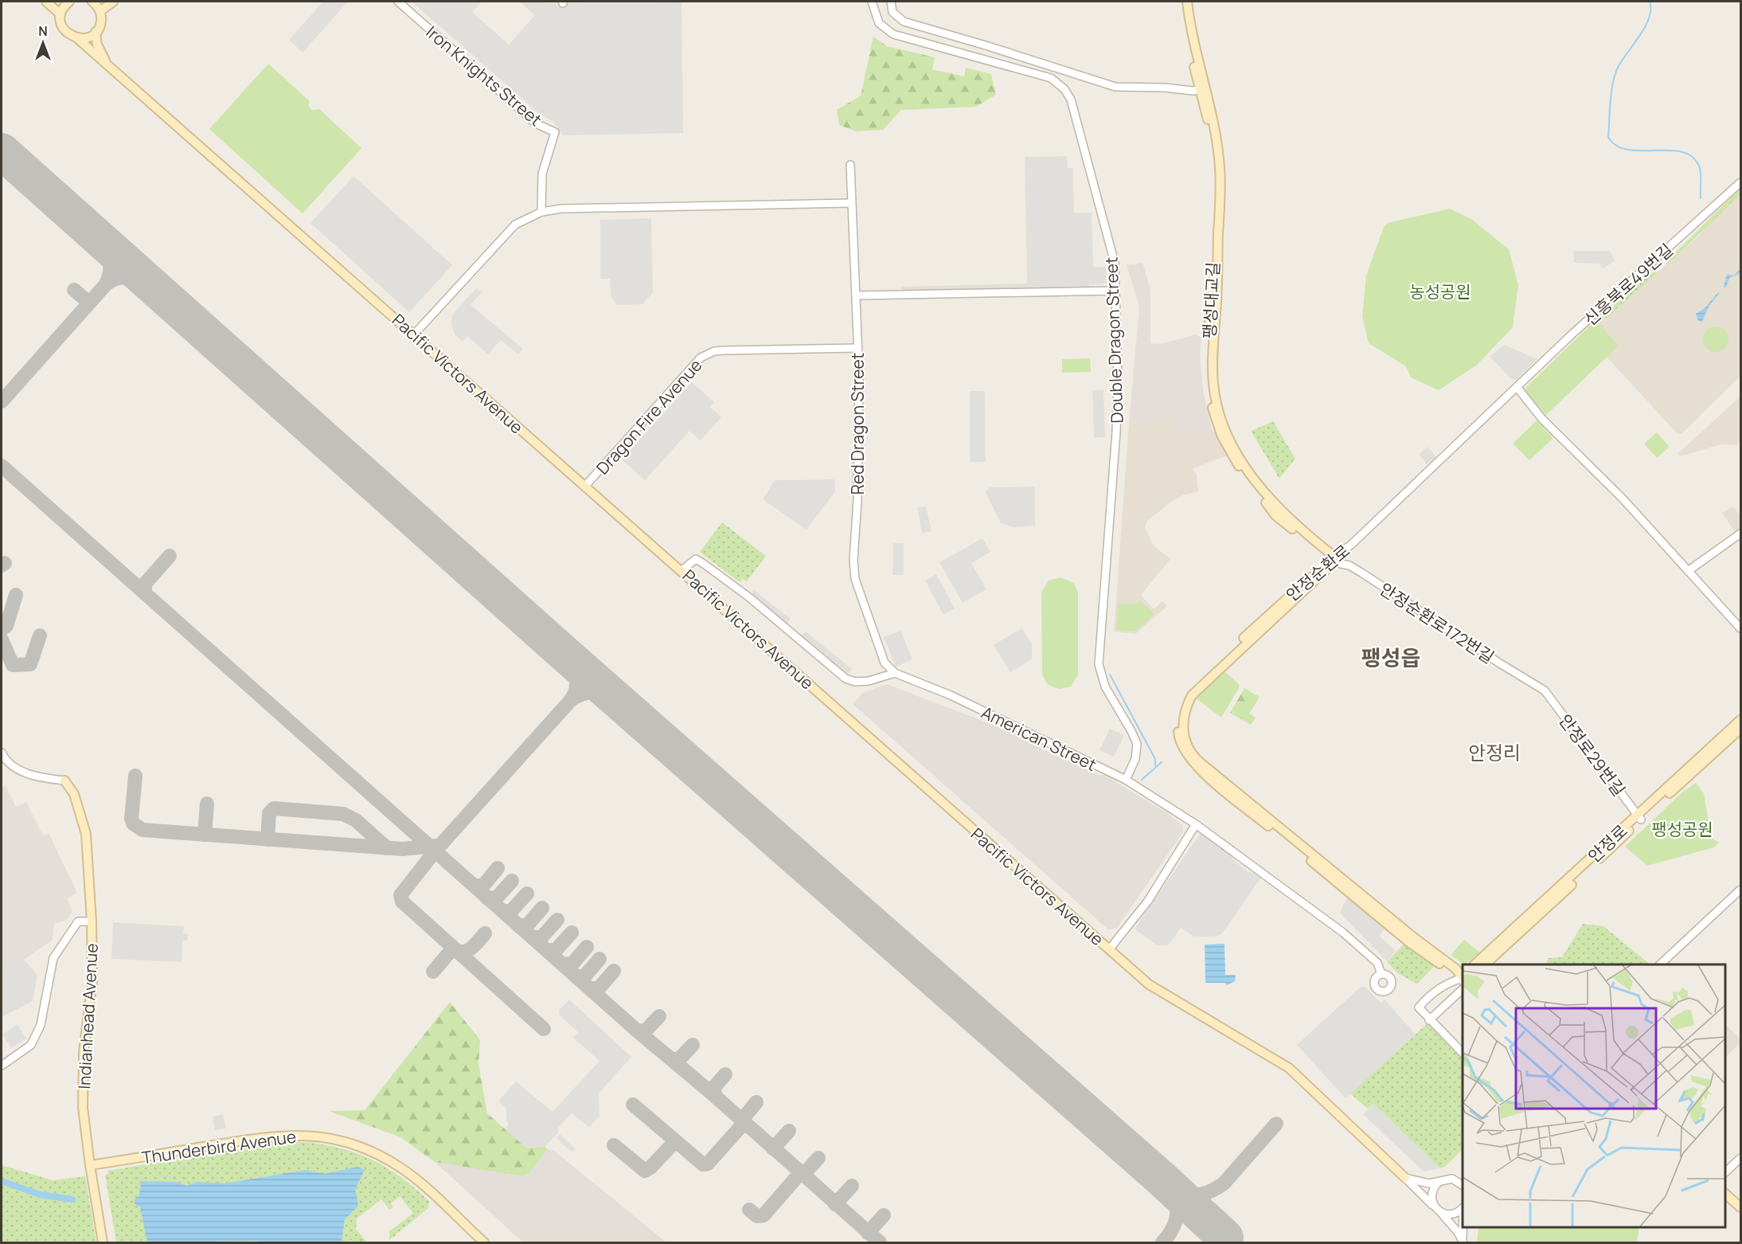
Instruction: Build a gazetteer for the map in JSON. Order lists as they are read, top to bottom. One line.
{"streets":{"main road":["팽성대교길","Pacific Victors Avenue","안정순환로","안정로","Indianhead Avenue","Thunderbird Avenue"],"street":["Iron Knights Street","신흥북로49번길","Double Dragon Street","Dragon Fire Avenue","Red Dragon Street","안정순환로172번길","American Street","안정로29번길"]},"crossings":[["신흥북로49번길","안정순환로"],["팽성대교길","안정순환로"],["팽성대교길","안정순환로172번길"],["Double Dragon Street","American Street"],["Pacific Victors Avenue","Dragon Fire Avenue"],["Dragon Fire Avenue","Red Dragon Street"],["Red Dragon Street","American Street"],["안정순환로","안정순환로172번길"],["안정순환로172번길","안정로29번길"],["안정로29번길","안정로"],["Indianhead Avenue","Thunderbird Avenue"]],"districts":["팽성읍","안정리"],"parks":["농성공원","팽성공원"],"north":"top"}
